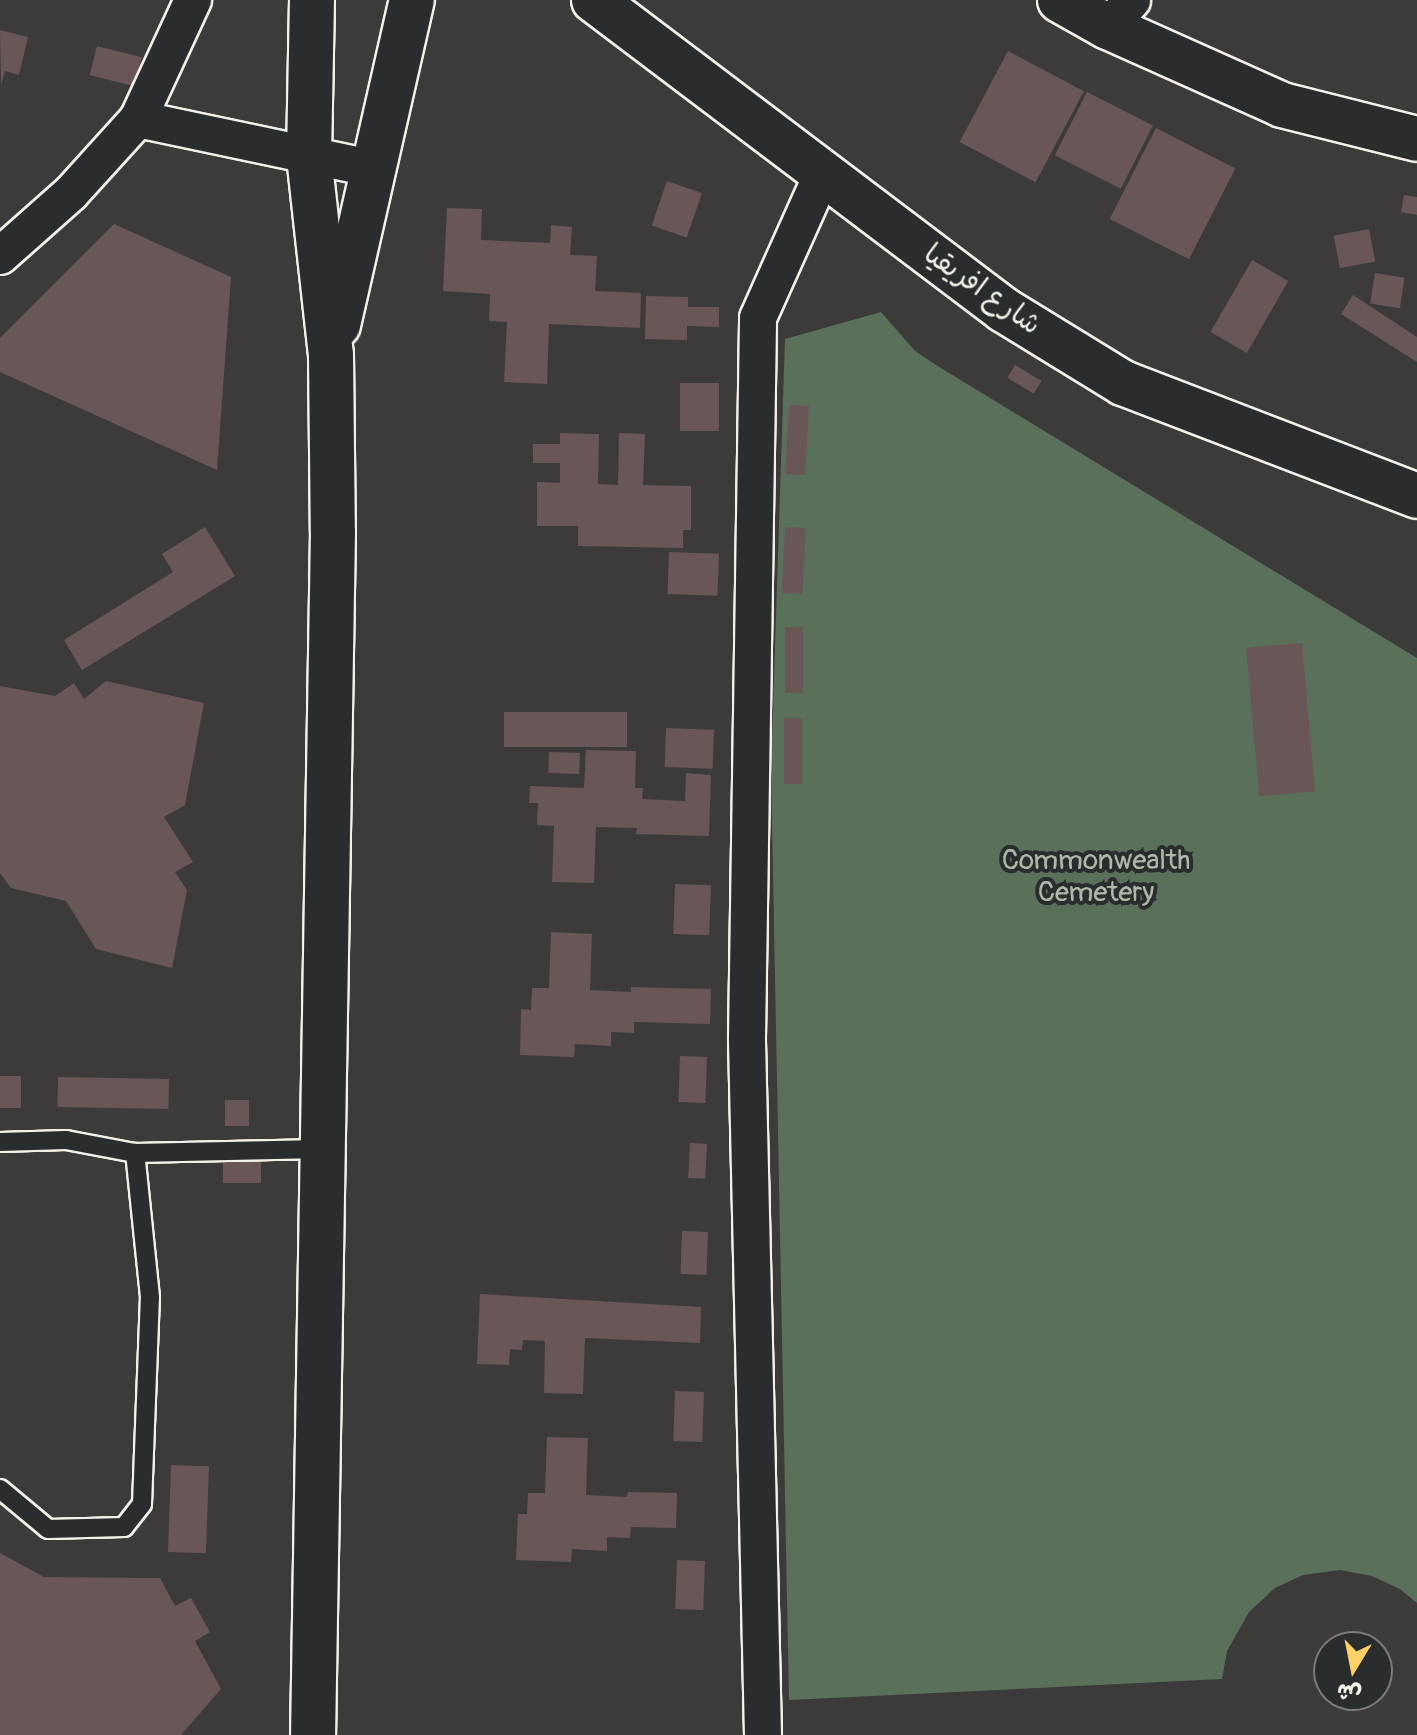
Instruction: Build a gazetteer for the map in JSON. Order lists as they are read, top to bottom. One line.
{"streets":{"main road":["شارع افريقيا"]},"parks":["Commonwealth Cemetery"],"north":"bottom"}
